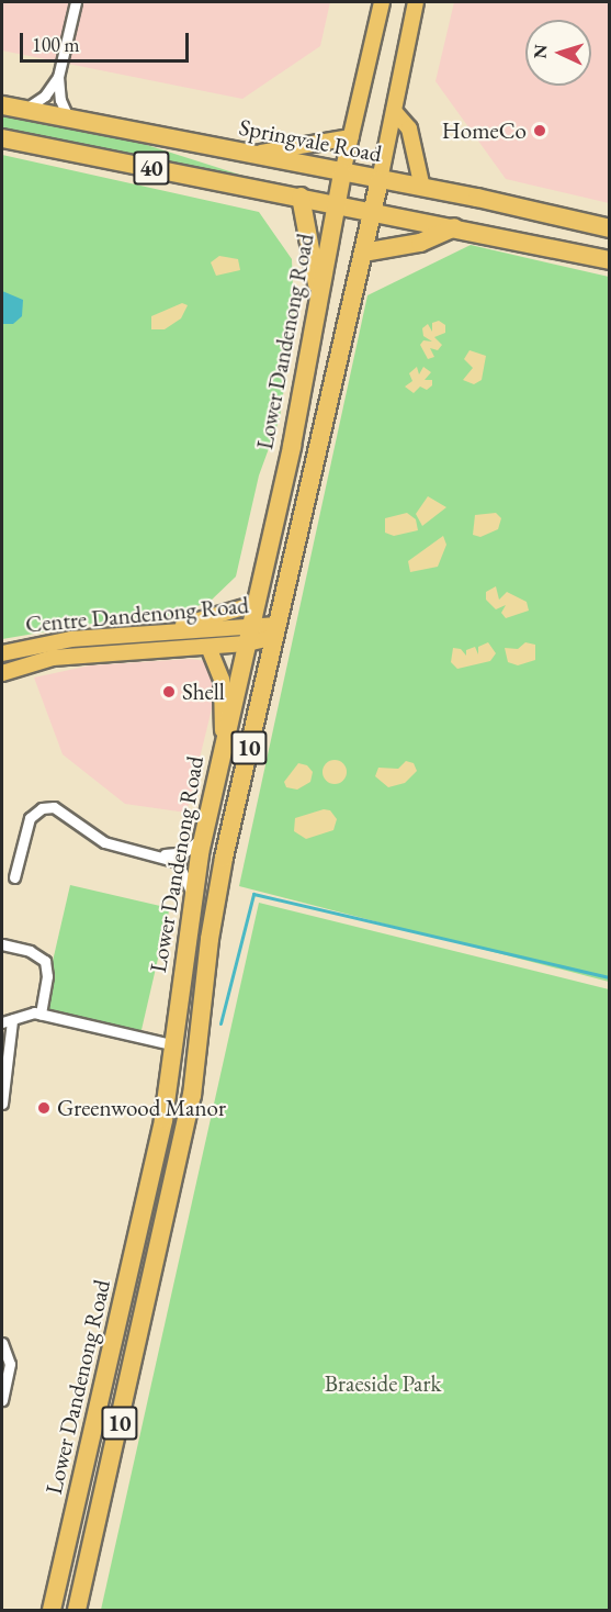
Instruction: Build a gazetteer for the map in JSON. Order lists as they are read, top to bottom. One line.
{"streets":{"highway":["Springvale Road","40","Lower Dandenong Road","10"],"main road":["Centre Dandenong Road"]},"crossings":[["Springvale Road","10"],["40","Lower Dandenong Road"],["40","10"],["Lower Dandenong Road","Centre Dandenong Road"],["Lower Dandenong Road","10"]],"parks":["Braeside Park"],"places":["HomeCo","Shell","Greenwood Manor"],"scale_bar":"100 m","north":"left"}
